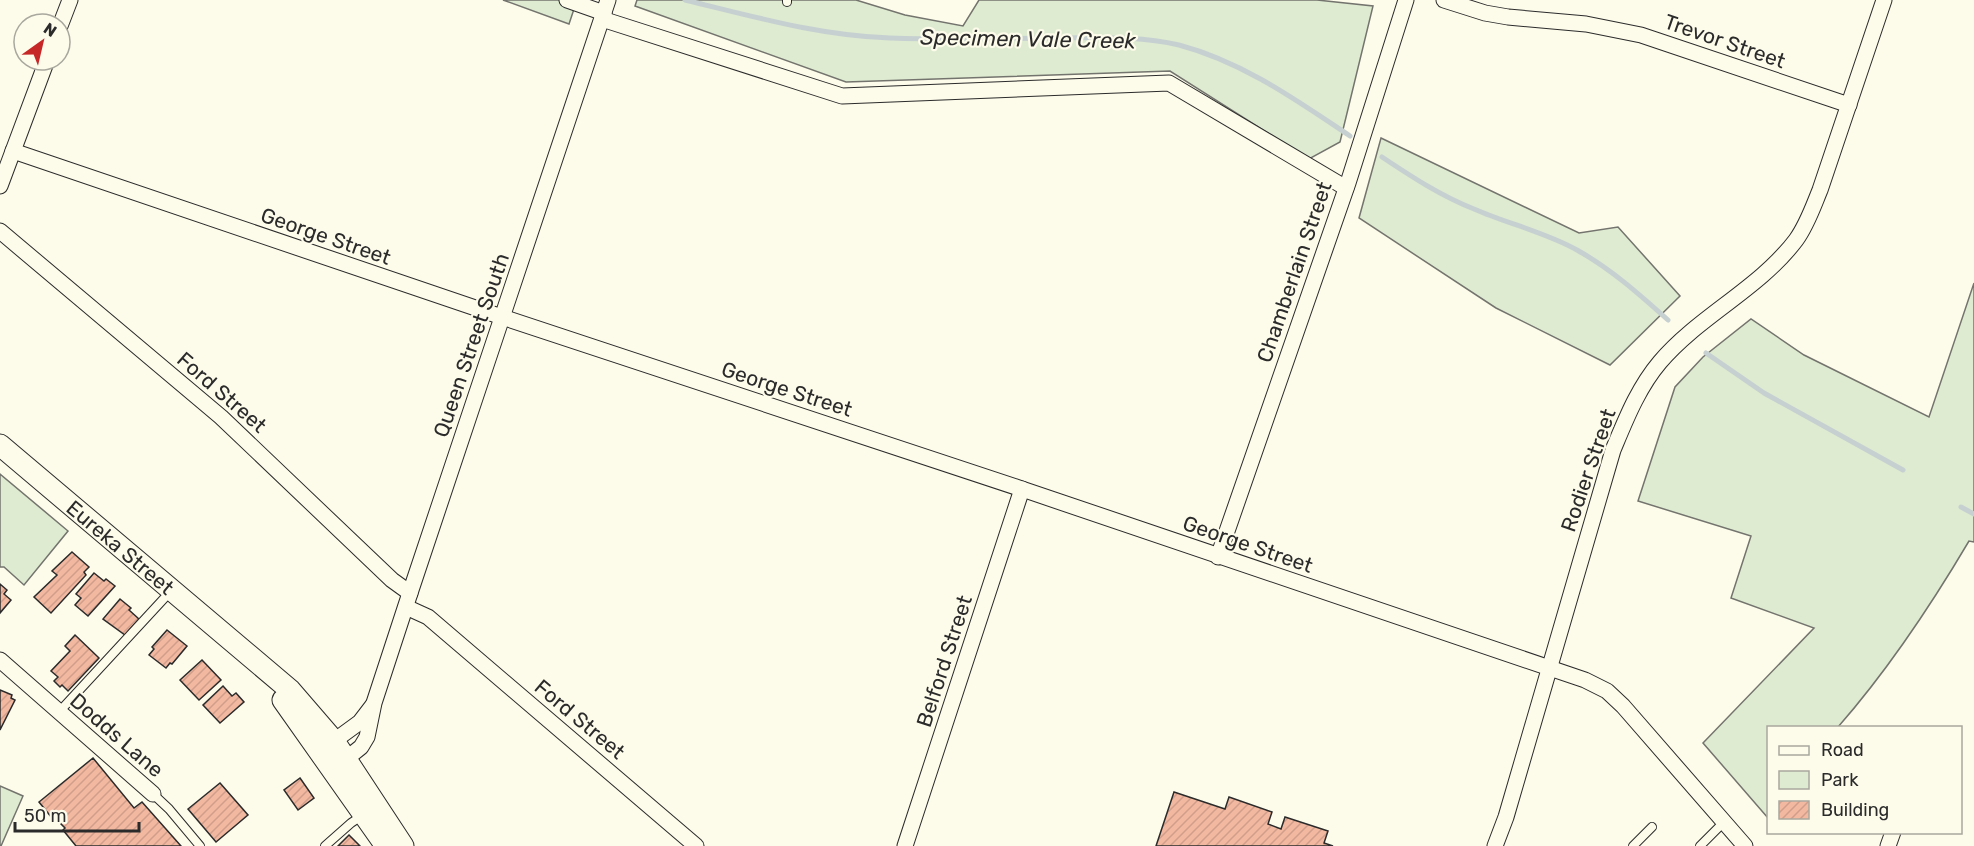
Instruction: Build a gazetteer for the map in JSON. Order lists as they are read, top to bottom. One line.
{"streets":{"street":["Trevor Street","George Street","Chamberlain Street","Queen Street South","Ford Street","Rodier Street","Eureka Street","Belford Street","Dodds Lane"]},"crossings":[["Trevor Street","Rodier Street"],["George Street","Chamberlain Street"],["George Street","Queen Street South"],["George Street","Rodier Street"],["George Street","Belford Street"],["Queen Street South","Ford Street"],["Queen Street South","Eureka Street"]],"water":["Specimen Vale Creek"],"legend":["Road","Park","Building"],"scale_bar":"50 m","north":"top right"}
